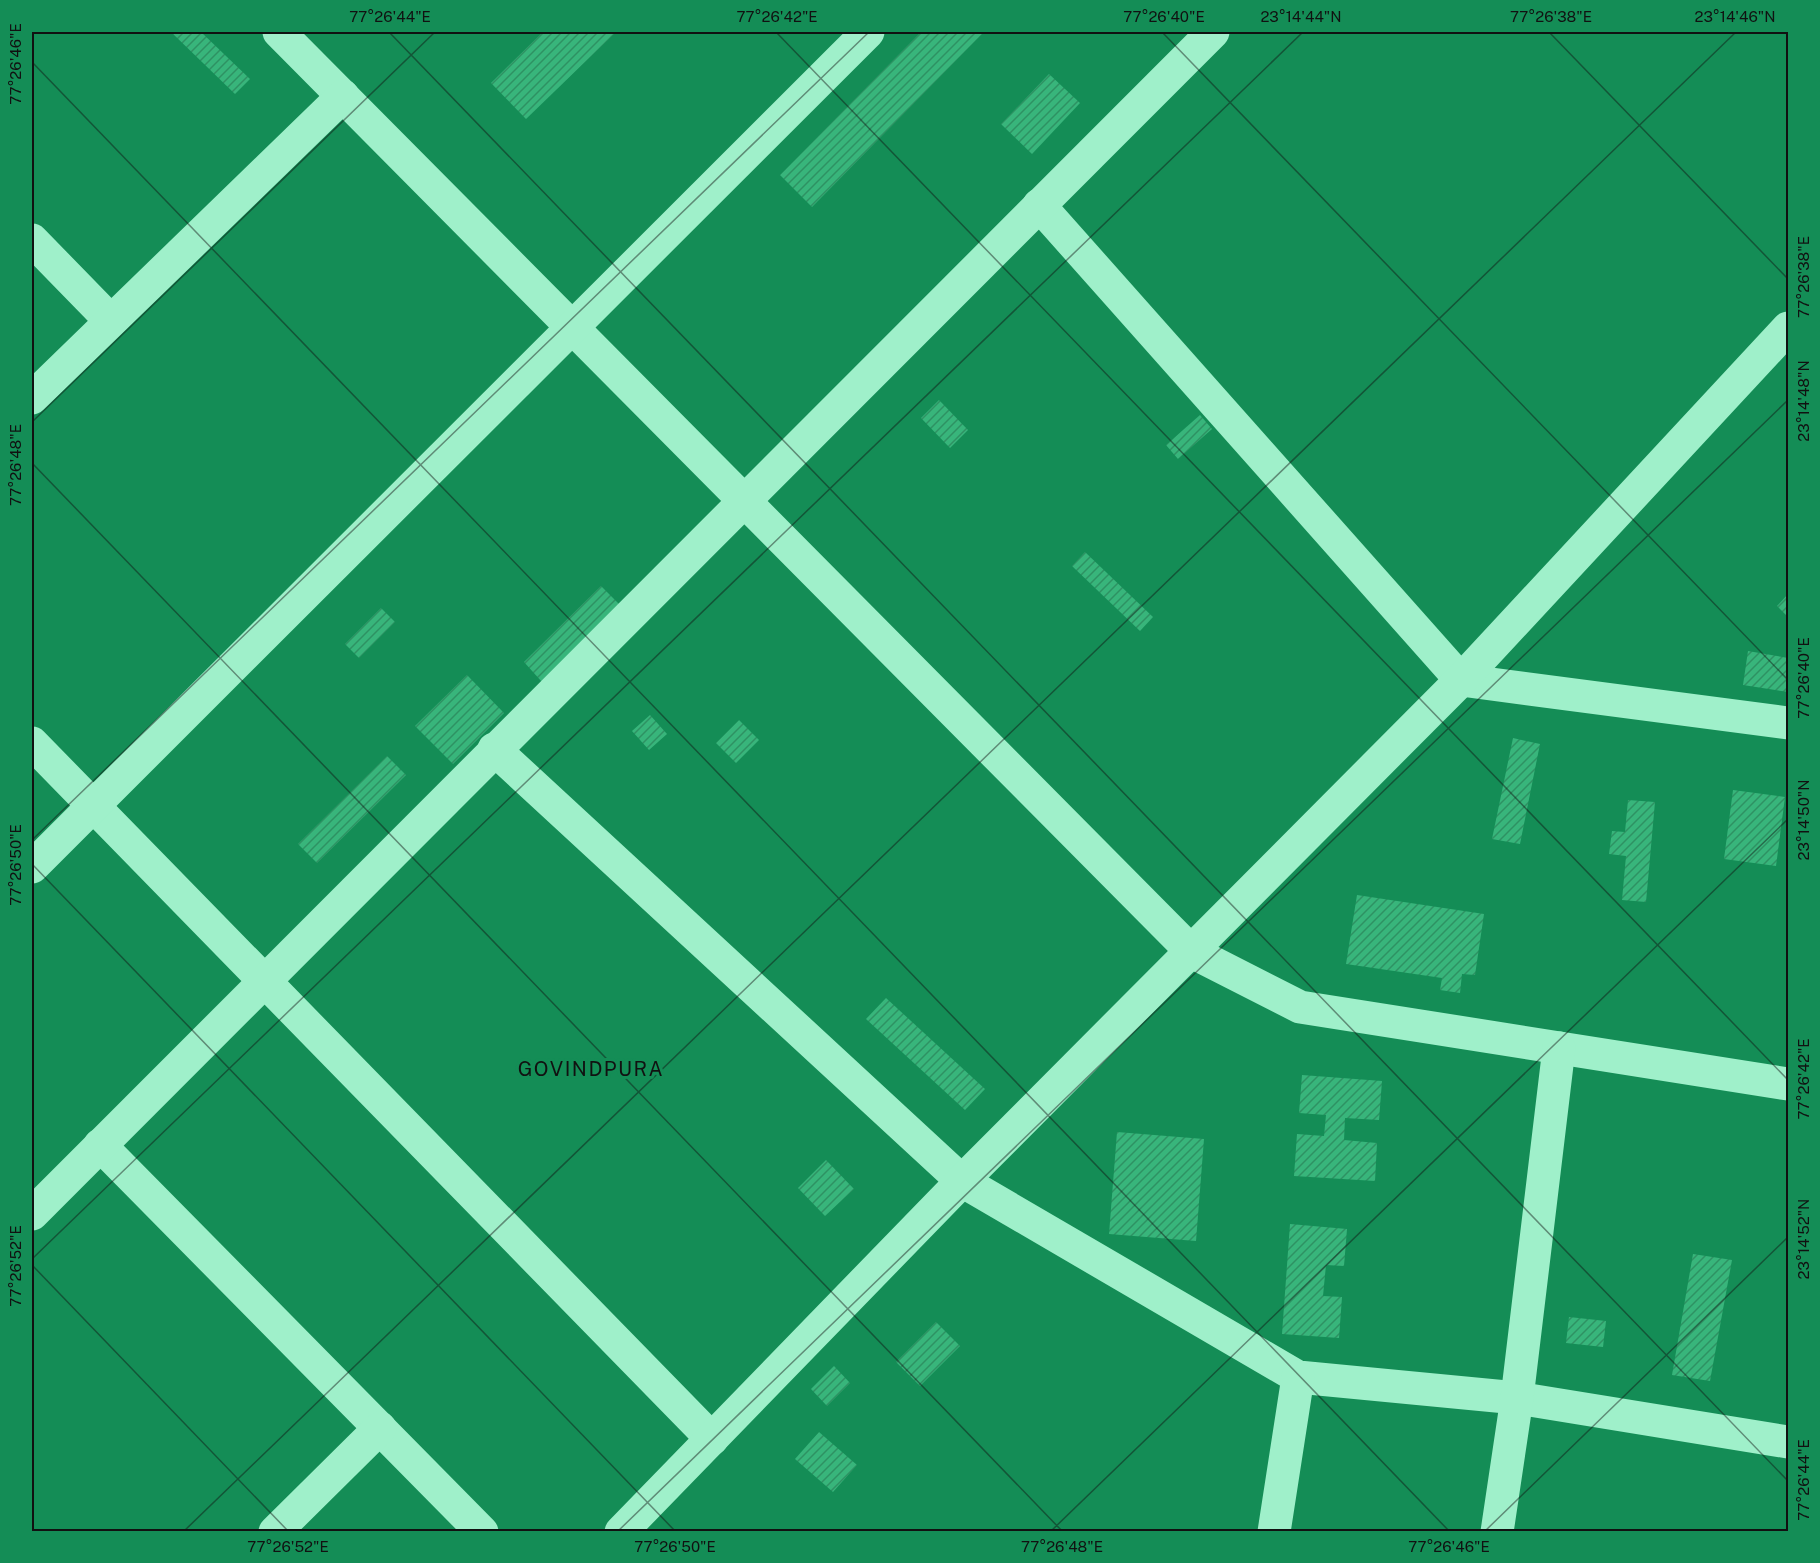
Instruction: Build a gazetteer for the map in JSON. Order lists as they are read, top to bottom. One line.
{"districts":["GOVINDPURA"],"coordinates":["77°26'44\"E","77°26'42\"E","77°26'40\"E","23°14'44\"N","77°26'38\"E","23°14'46\"N","77°26'46\"E","23°14'48\"N","77°26'48\"E","23°14'50\"N","77°26'50\"E","23°14'52\"N","77°26'52\"E"]}
